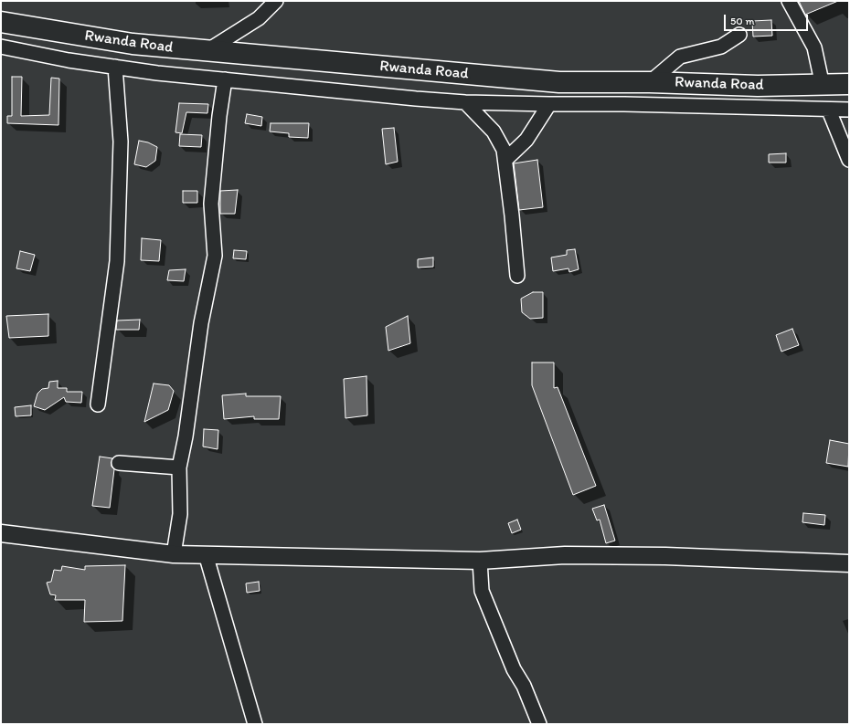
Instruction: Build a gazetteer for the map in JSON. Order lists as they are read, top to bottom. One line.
{"streets":{"highway":["Rwanda Road"]},"scale_bar":"50 m"}
